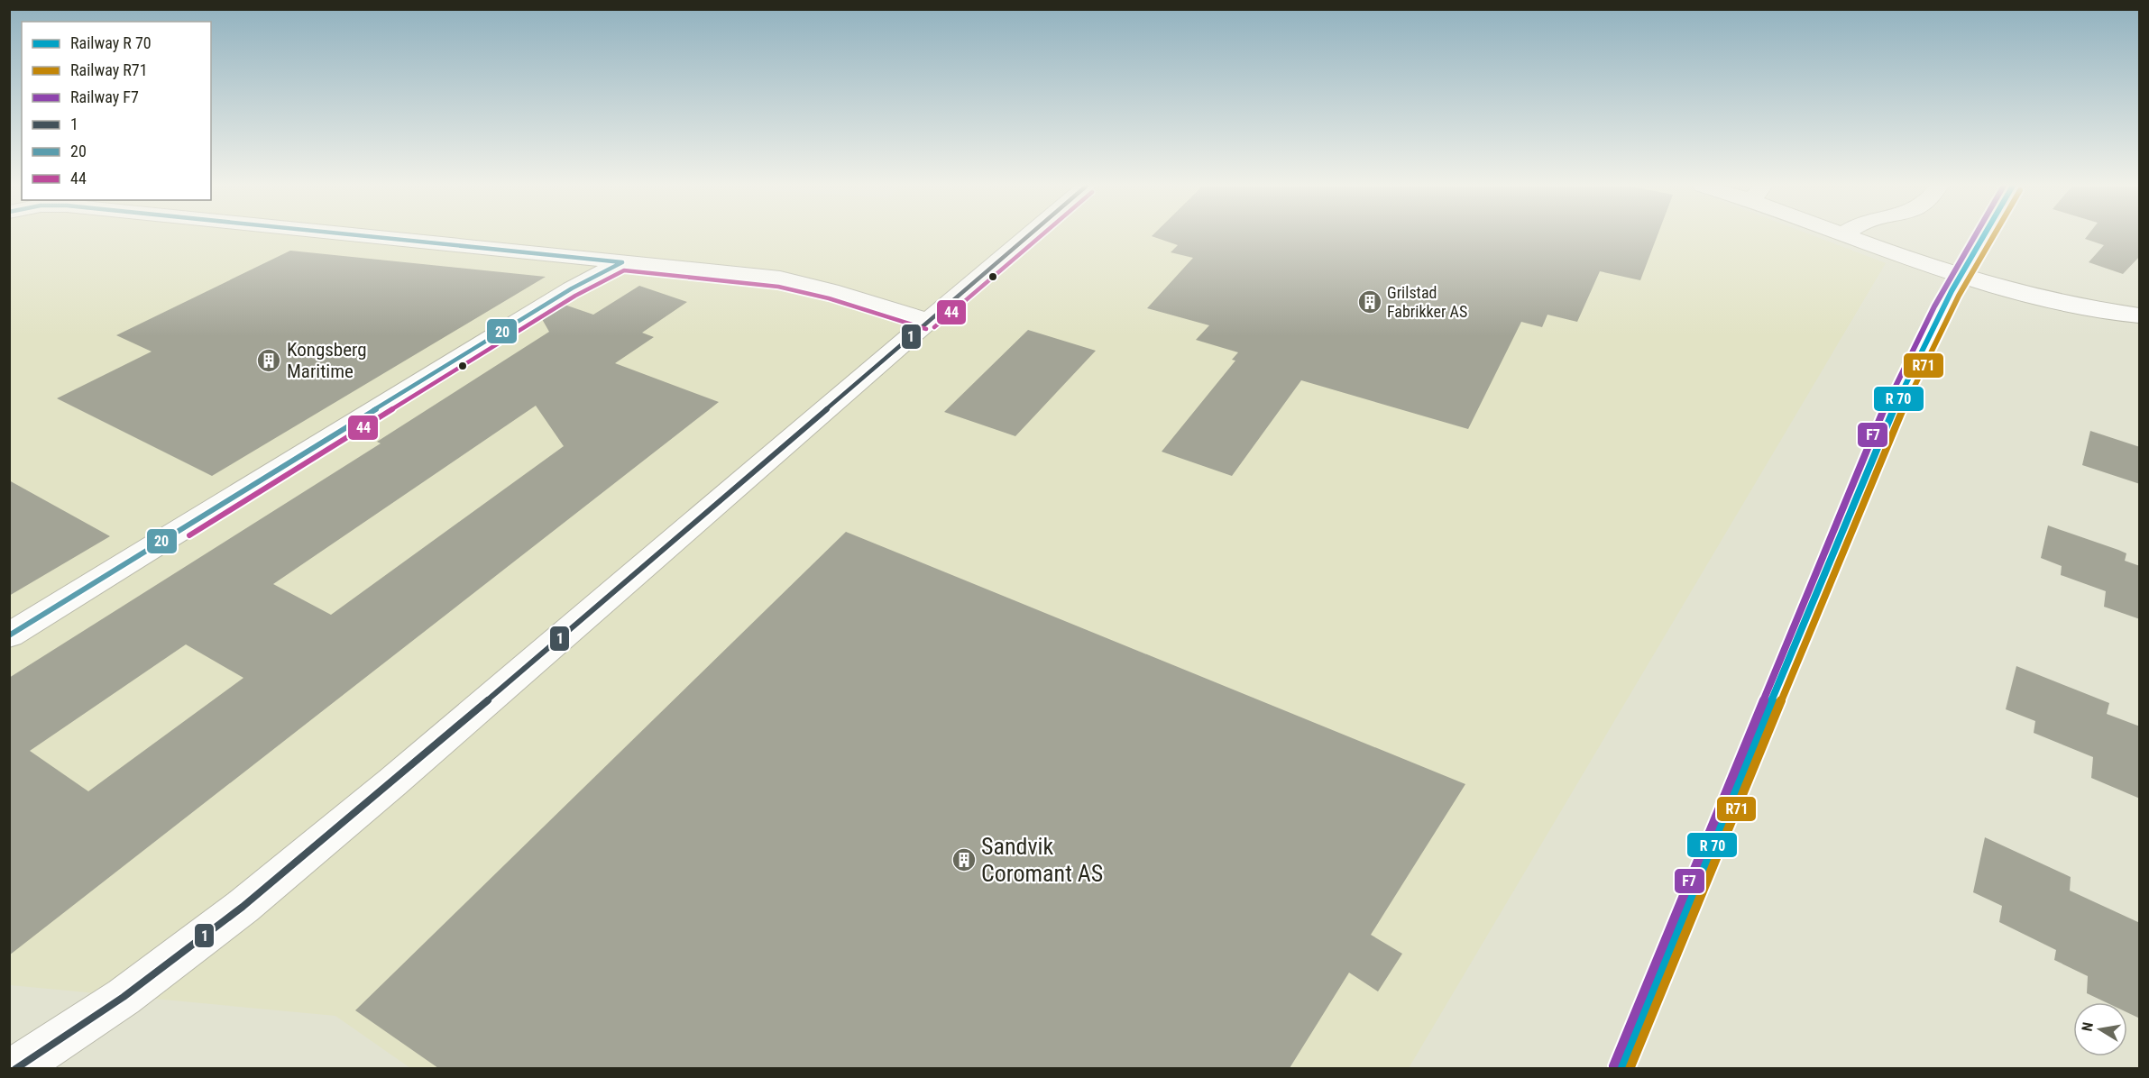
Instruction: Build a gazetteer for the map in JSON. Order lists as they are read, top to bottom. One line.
{"places":{"building":["Grilstad Fabrikker AS","Kongsberg Maritime","Sandvik Coromant AS"]},"lines":["rail line R71","rail line F7","transit line 1","transit line 20","transit line 44"],"legend":["Railway R 70","Railway R71","Railway F7","1","20","44"],"north":"left"}
